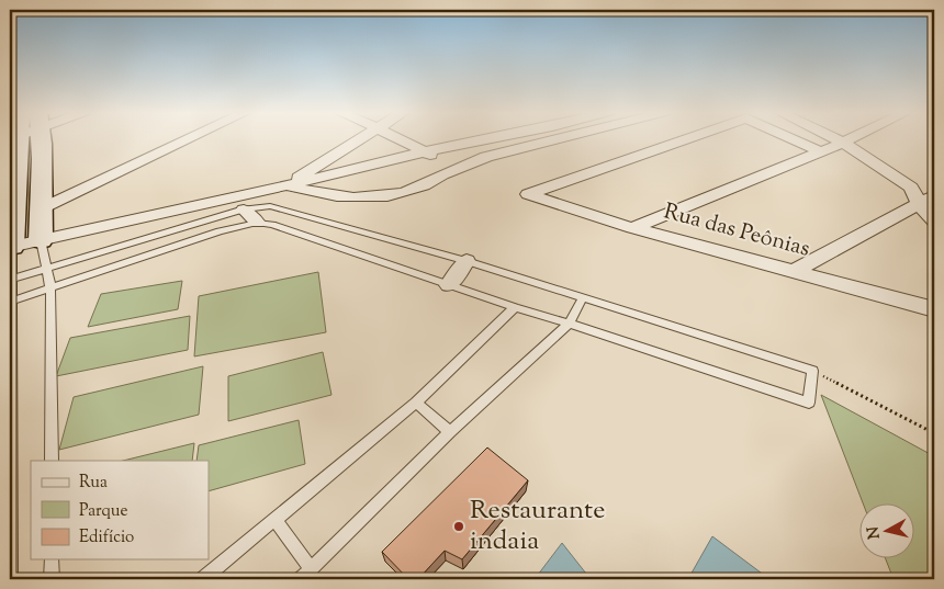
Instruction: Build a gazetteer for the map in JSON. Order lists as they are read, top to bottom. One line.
{"streets":{"street":["Rua das Peônias"]},"places":["Restaurante indaia"],"legend":["Rua","Parque","Edifício"],"north":"left"}
